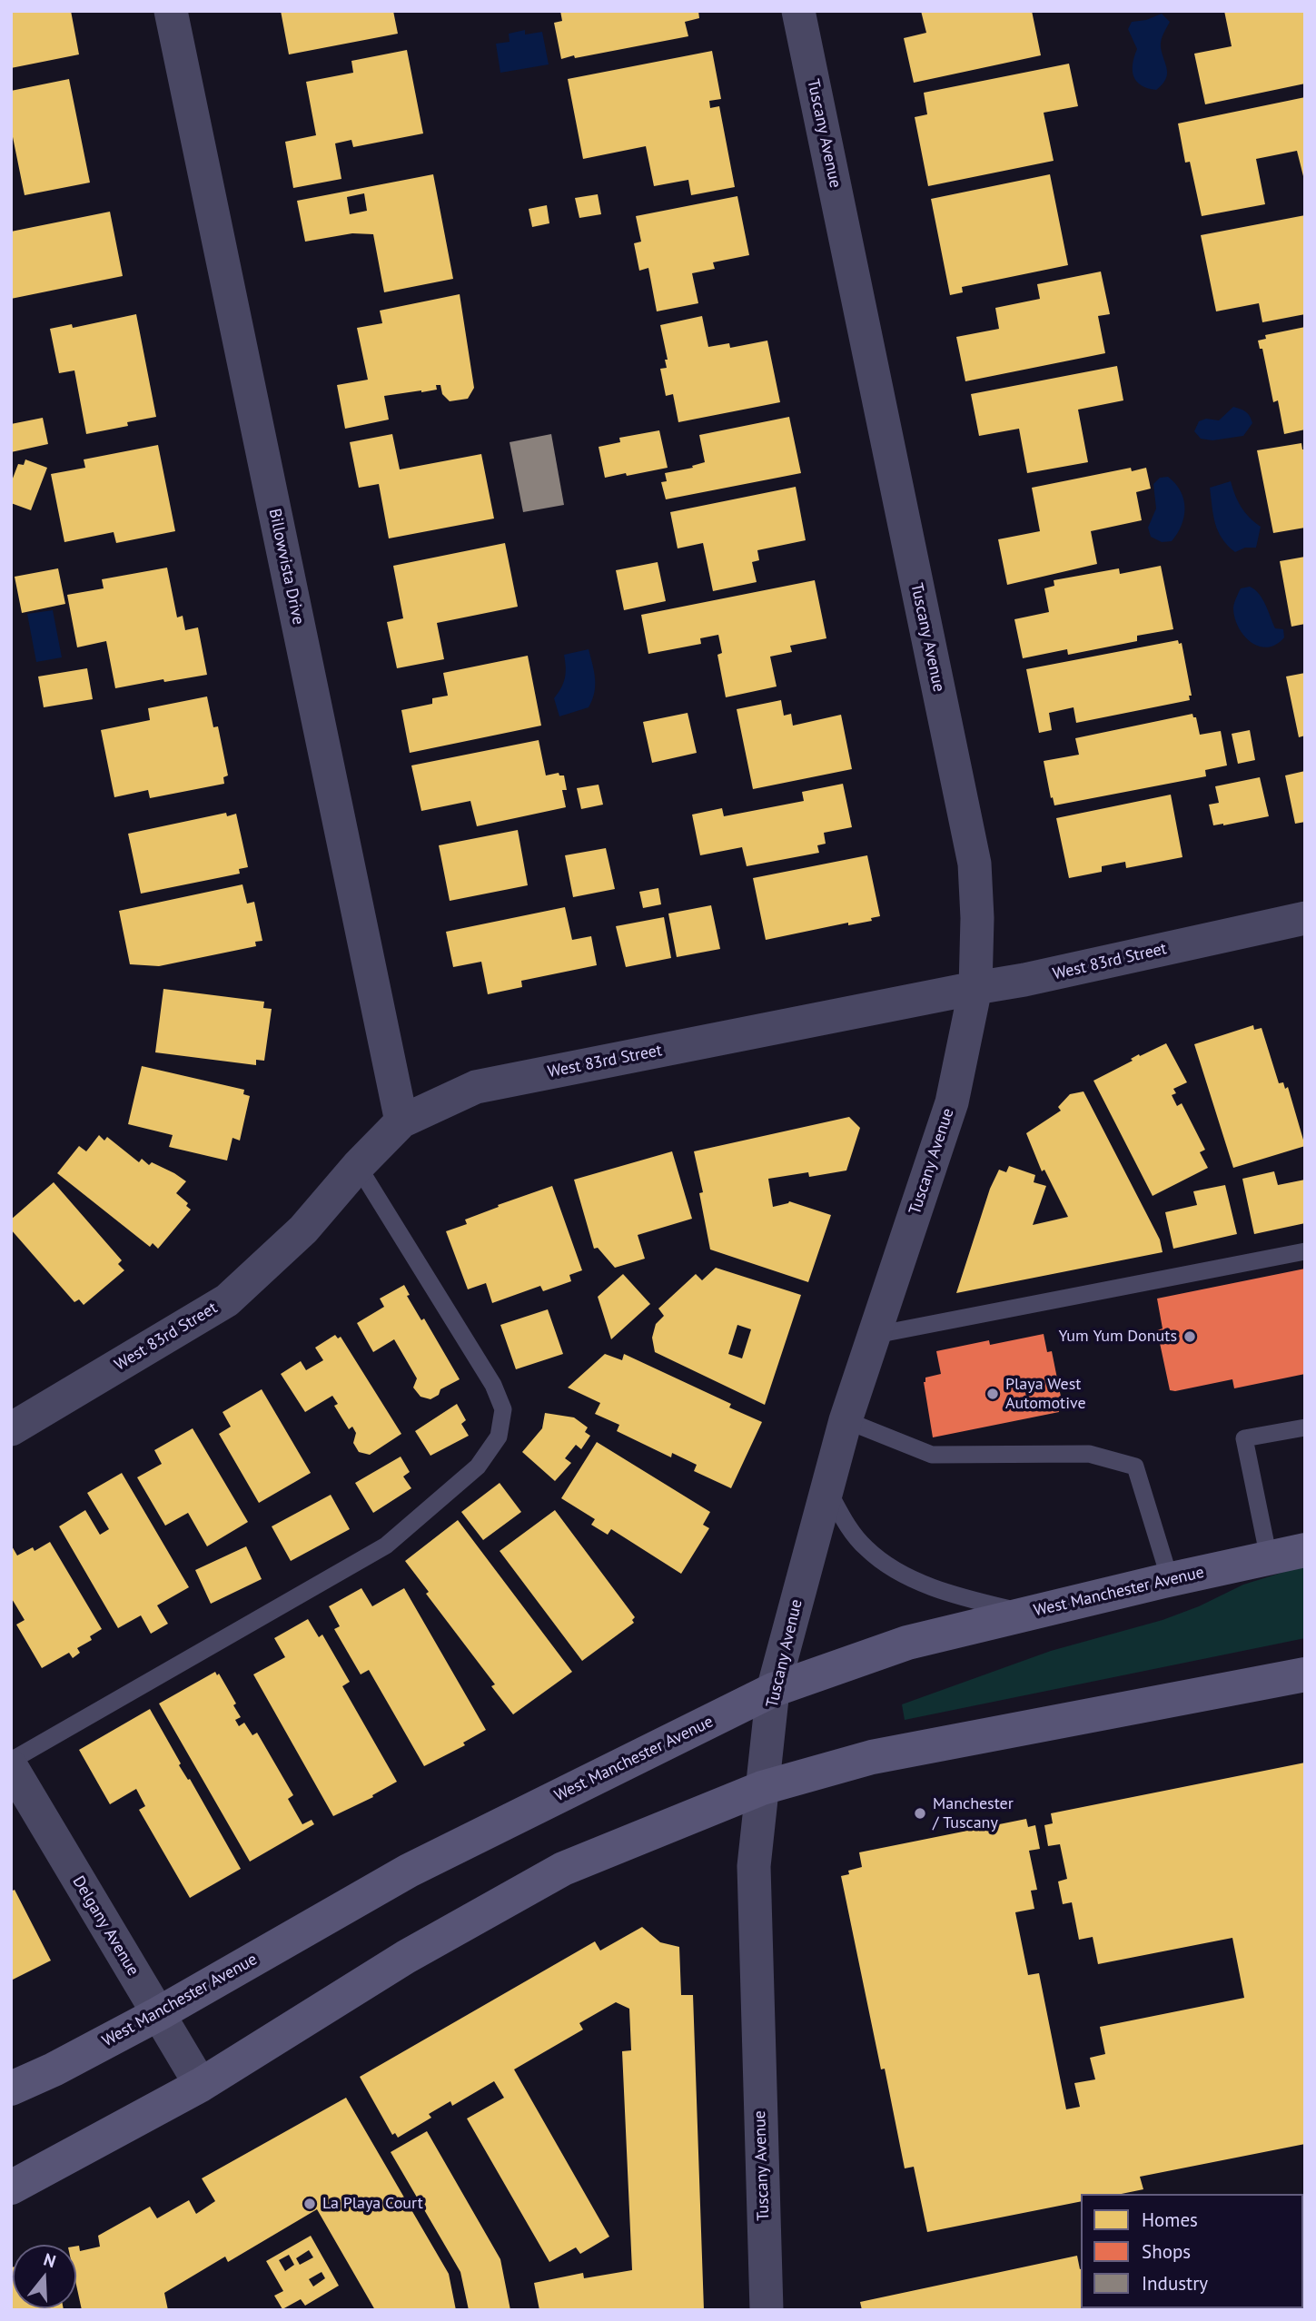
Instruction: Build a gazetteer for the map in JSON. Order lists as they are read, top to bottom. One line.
{"streets":{"main road":["West Manchester Avenue"],"street":["Tuscany Avenue","Billowvista Drive","West 83rd Street","Delgany Avenue"]},"crossings":[["Tuscany Avenue","West 83rd Street"],["Tuscany Avenue","West Manchester Avenue"],["Billowvista Drive","West 83rd Street"],["West Manchester Avenue","Delgany Avenue"]],"places":["Yum Yum Donuts","Playa West Automotive","Manchester / Tuscany","La Playa Court"],"legend":["Homes","Shops","Industry"],"north":"top"}
